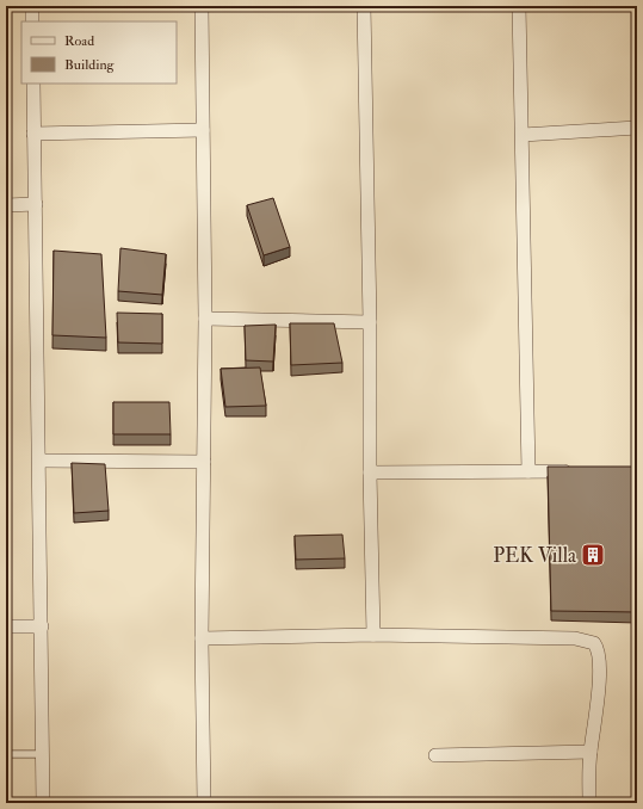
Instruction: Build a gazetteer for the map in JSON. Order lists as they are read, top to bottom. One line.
{"places":{"building":["PEK Villa"]},"legend":["Road","Building"]}
